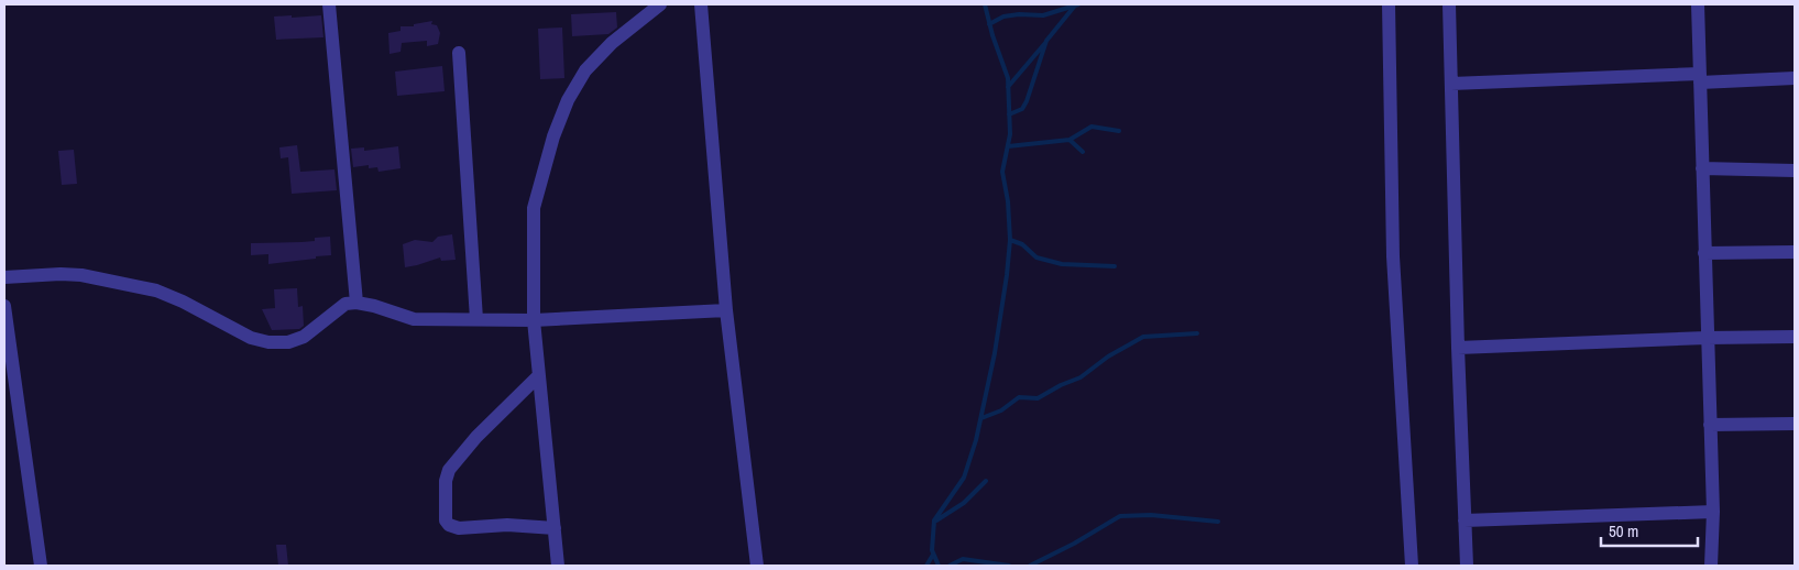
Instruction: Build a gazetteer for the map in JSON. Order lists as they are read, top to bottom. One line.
{"scale_bar":"50 m"}
